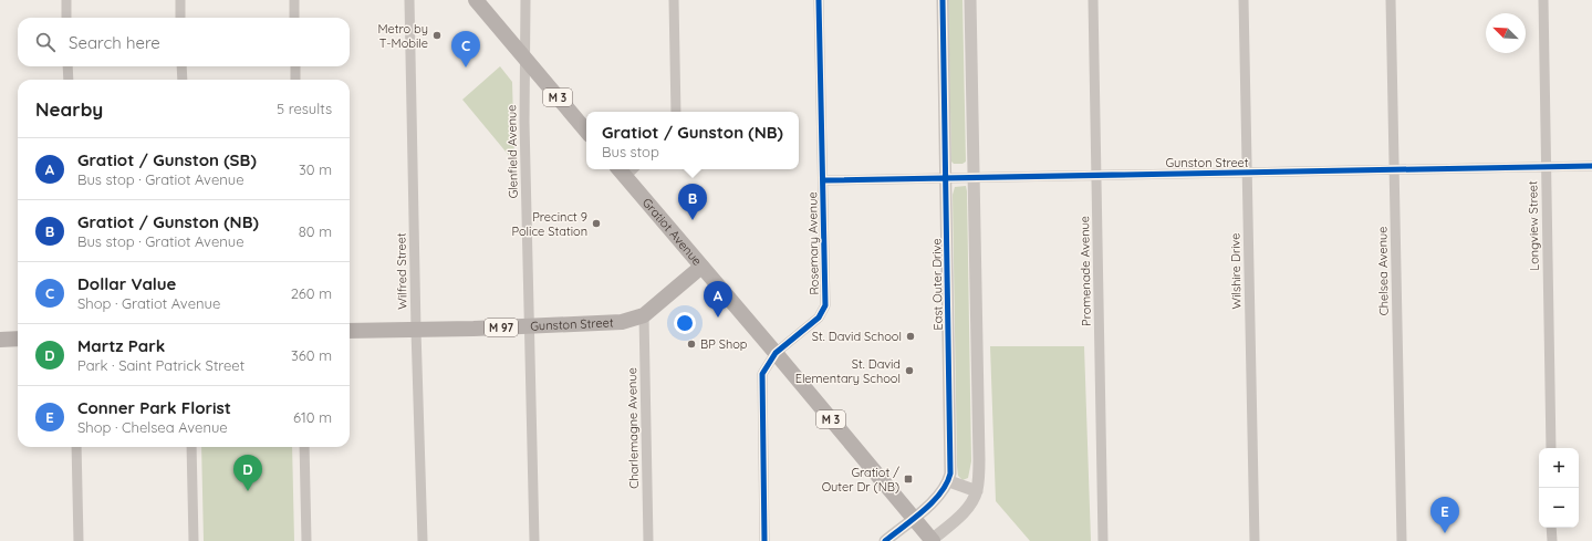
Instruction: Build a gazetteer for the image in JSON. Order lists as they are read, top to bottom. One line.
{"streets":{"main road":["M 3","Gunston Street","Gratiot Avenue","M 97"],"street":["Glenfield Avenue","Longview Street","Rosemary Avenue","Wilfred Street","Promenade Avenue","Wilshire Drive","Chelsea Avenue","East Outer Drive","Charlemagne Avenue"]},"crossings":[["M 3","Glenfield Avenue"],["Glenfield Avenue","Gunston Street"],["Gunston Street","Longview Street"],["Gunston Street","Gratiot Avenue"],["Gunston Street","Rosemary Avenue"],["Gunston Street","Wilfred Street"],["Gunston Street","Promenade Avenue"],["Gunston Street","Wilshire Drive"],["Gunston Street","Chelsea Avenue"],["Gunston Street","East Outer Drive"],["Gunston Street","Charlemagne Avenue"],["Gratiot Avenue","Rosemary Avenue"]],"places":{"other":["Metro by T-Mobile","Precinct 9 Police Station","St. David School","BP Shop","St. David Elementary School"],"transit":["Gratiot / Outer Dr (NB)"]},"north":"top left","page":{"search":"Search here","pins":["C","B","A","D","E"],"heading":["Nearby","5 results"],"popup":["Gratiot / Gunston (NB)","Bus stop"],"list":[{"mark":"A","name":"Gratiot / Gunston (SB)","note":"Bus stop · Gratiot Avenue","value":"30 m"},{"mark":"B","name":"Gratiot / Gunston (NB)","note":"Bus stop · Gratiot Avenue","value":"80 m"},{"mark":"C","name":"Dollar Value","note":"Shop · Gratiot Avenue","value":"260 m"},{"mark":"D","name":"Martz Park","note":"Park · Saint Patrick Street","value":"360 m"},{"mark":"E","name":"Conner Park Florist","note":"Shop · Chelsea Avenue","value":"610 m"}],"map_buttons":["+","−"]}}
